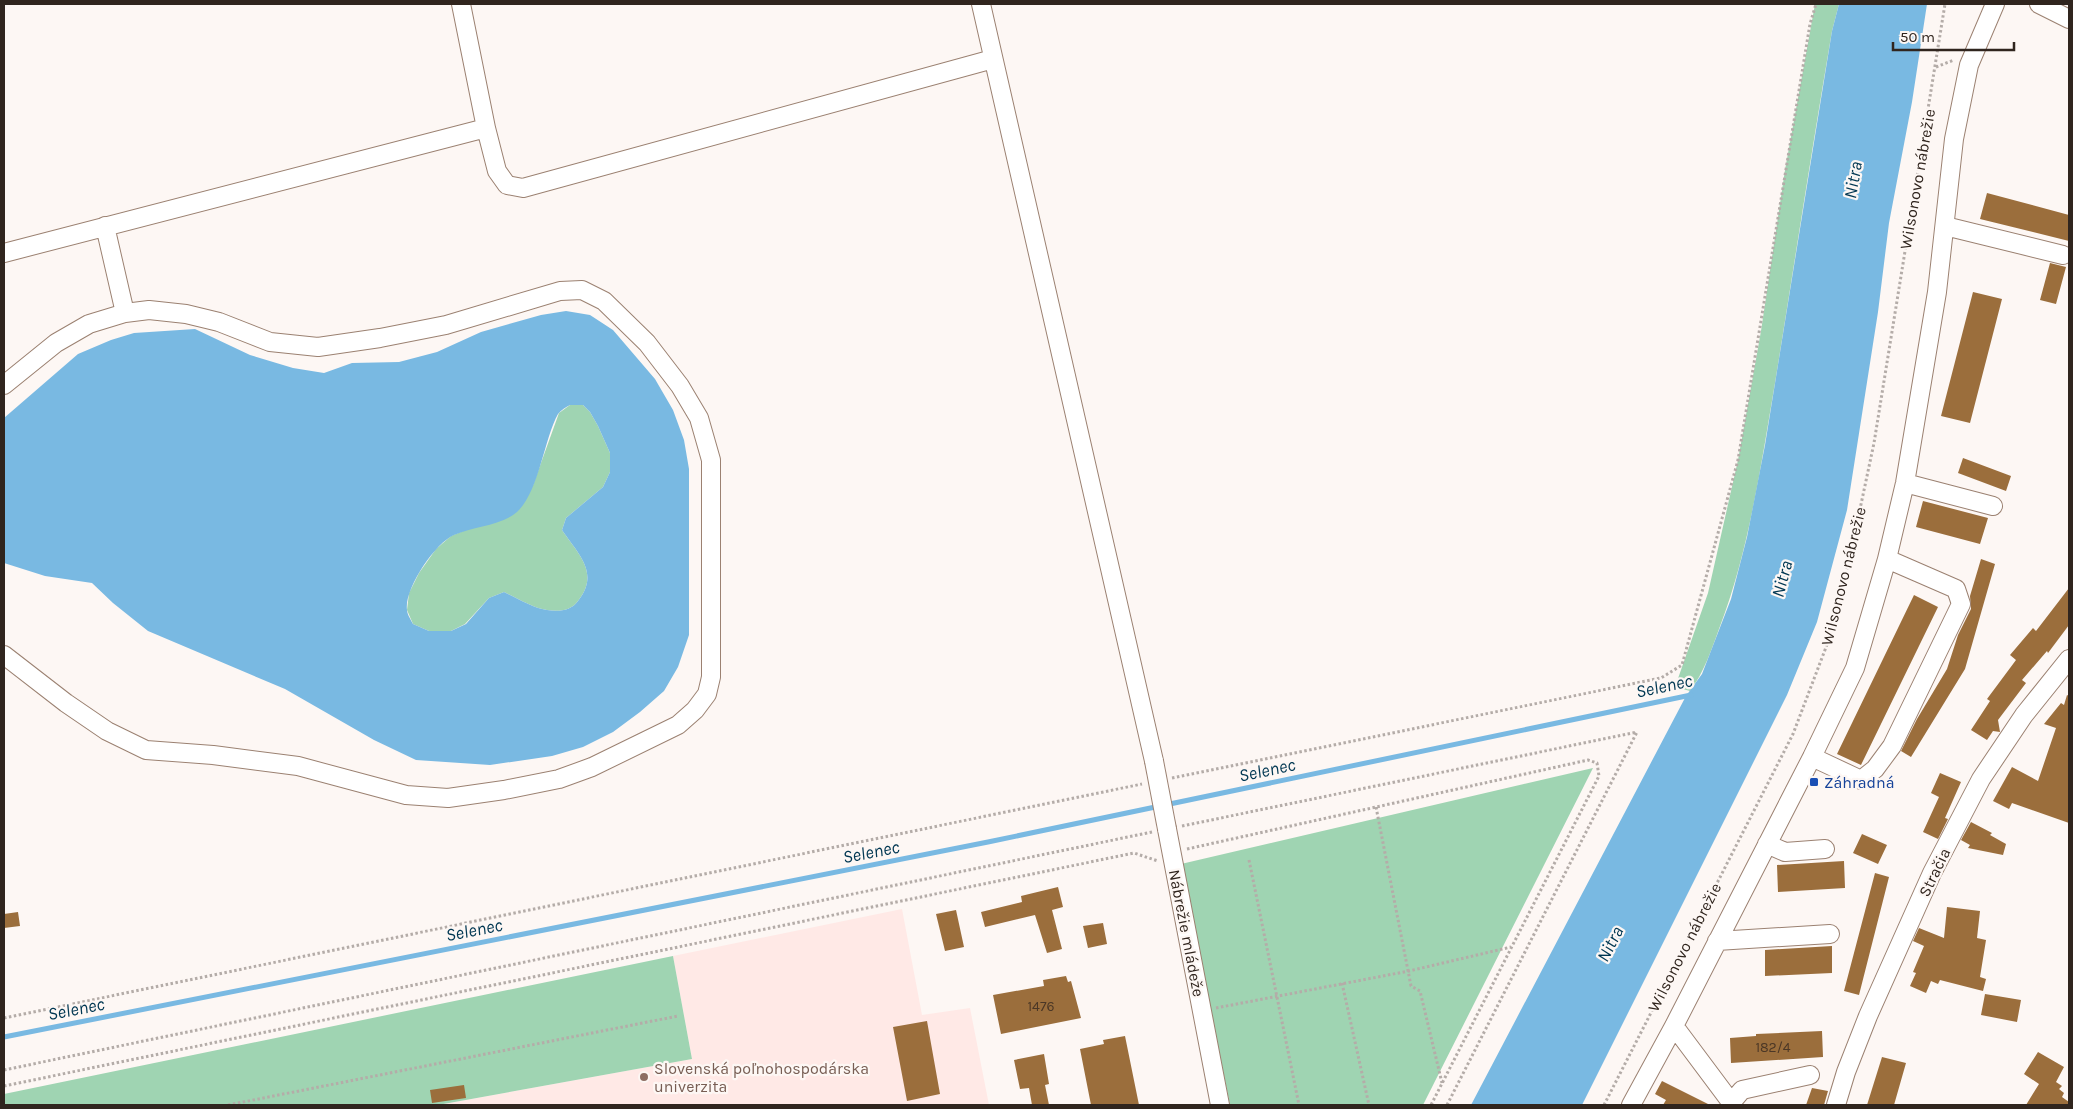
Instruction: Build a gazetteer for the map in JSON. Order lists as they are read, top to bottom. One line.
{"streets":{"street":["Wilsonovo nábrežie","Stračia","Nábrežie mládeže"]},"water":["Nitra","Selenec"],"places":{"transit":["Záhradná"],"other":["Slovenská poľnohospodárska univerzita"]},"house_numbers":["1476","182/4"],"scale_bar":"50 m"}
